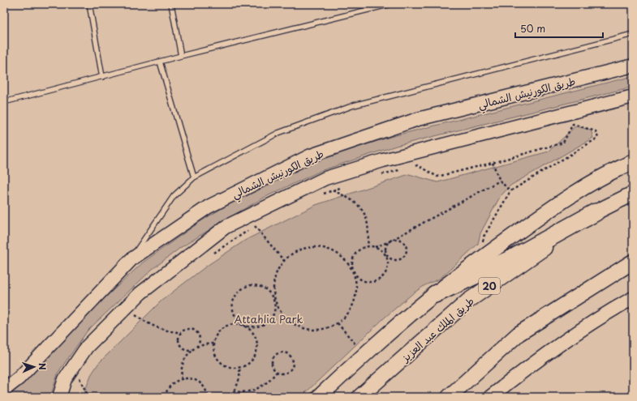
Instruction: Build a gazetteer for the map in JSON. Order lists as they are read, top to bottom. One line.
{"streets":{"main road":["طريق الكورنيش الشمالي","20","طريق الملك عبد العزيز"]},"parks":["Attahlia Park"],"scale_bar":"50 m","north":"right"}
